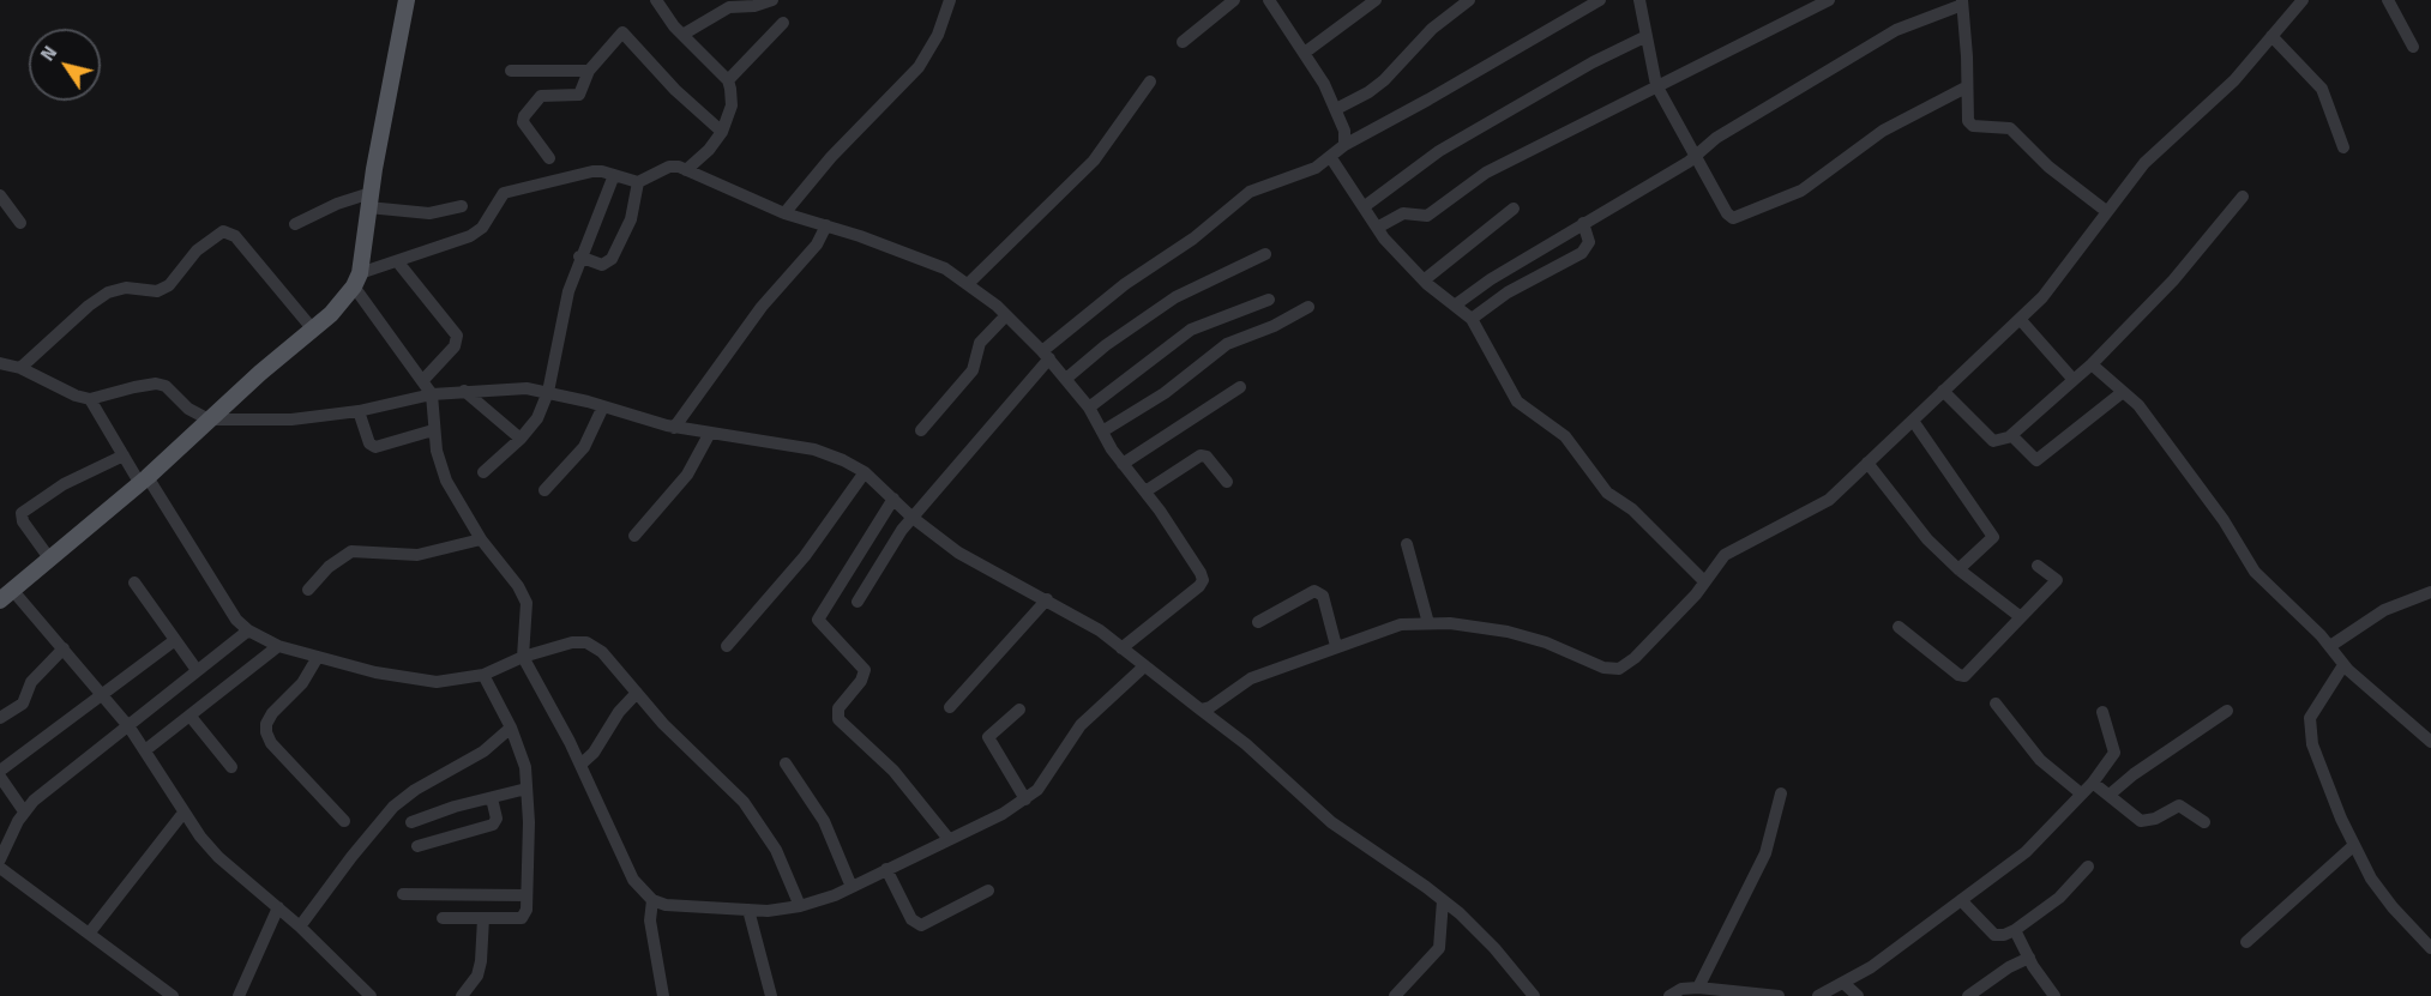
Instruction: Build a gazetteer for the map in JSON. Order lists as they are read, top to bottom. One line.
{"north":"top left"}
